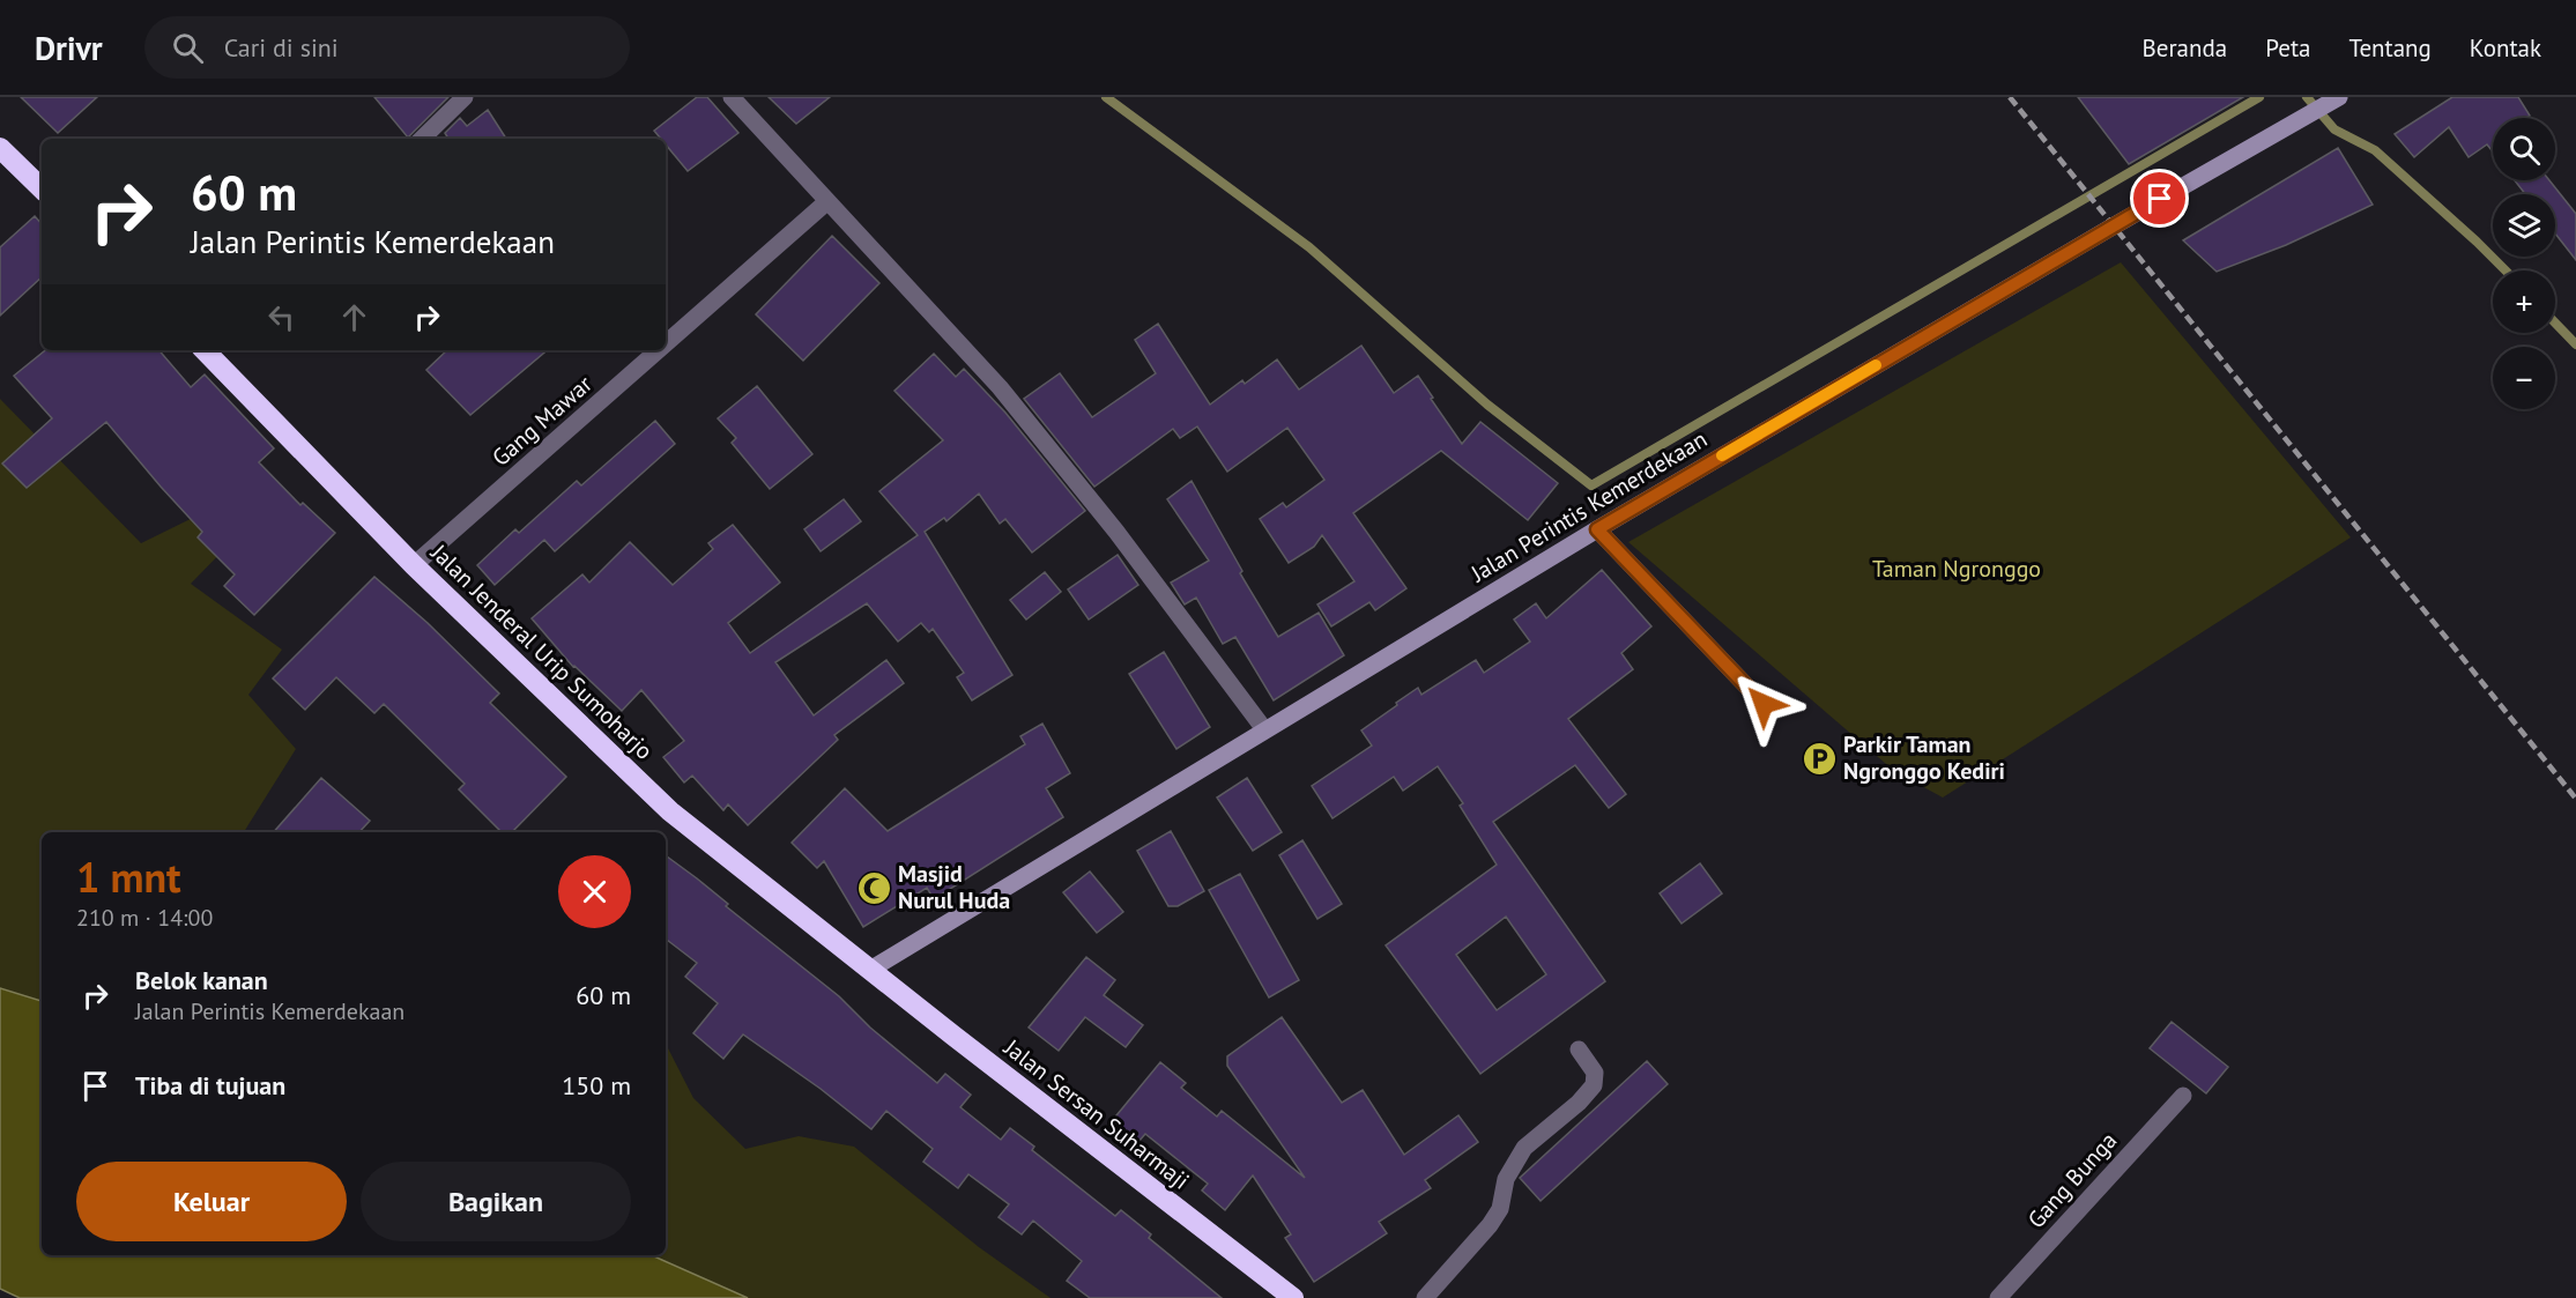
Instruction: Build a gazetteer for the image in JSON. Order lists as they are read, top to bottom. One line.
{"streets":{"highway":["Jalan Jenderal Urip Sumoharjo","Jalan Sersan Suharmaji"],"main road":["Jalan Perintis Kemerdekaan"],"street":["Gang Mawar","Gang Bunga"]},"crossings":[["Gang Mawar","Jalan Jenderal Urip Sumoharjo"],["Jalan Perintis Kemerdekaan","Jalan Jenderal Urip Sumoharjo"],["Jalan Perintis Kemerdekaan","Jalan Sersan Suharmaji"],["Jalan Jenderal Urip Sumoharjo","Jalan Sersan Suharmaji"]],"parks":["Taman Ngronggo"],"places":{"parking":["Parkir Taman Ngronggo Kediri"],"mosque":["Masjid Nurul Huda"]},"page":{"header":"Drivr","search":"Cari di sini","nav":["Beranda","Peta","Tentang","Kontak"],"map_buttons":["+","−"],"turn":["60 m","Jalan Perintis Kemerdekaan"],"heading":["1 mnt","210 m · 14:00"],"list":[{"name":"Belok kanan","note":"Jalan Perintis Kemerdekaan","value":"60 m"},{"name":"Tiba di tujuan","value":"150 m"}],"buttons":["Keluar","Bagikan"]}}
